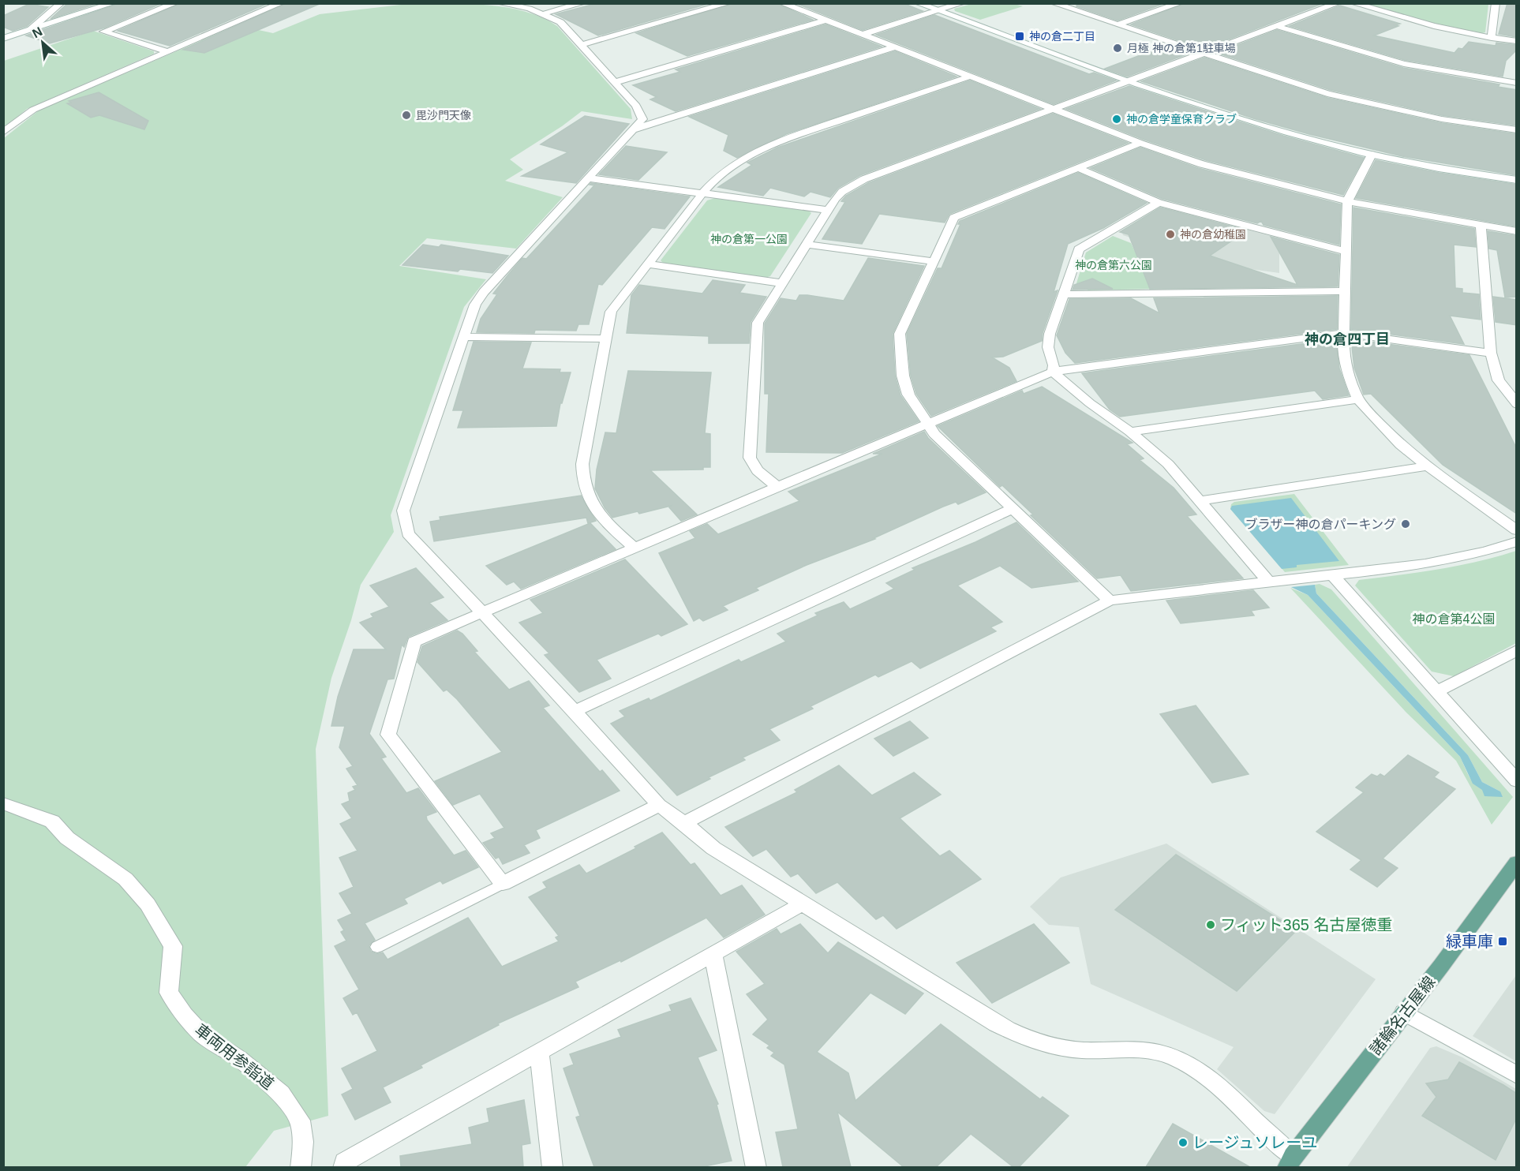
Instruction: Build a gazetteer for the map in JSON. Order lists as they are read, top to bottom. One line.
{"streets":{"main road":["諸輪名古屋線"],"street":["車両用参詣道"]},"districts":["神の倉四丁目"],"parks":["神の倉第一公園","神の倉第六公園","神の倉第4公園"],"places":{"transit":["神の倉二丁目","緑車庫"],"other":["月極 神の倉第1駐車場","毘沙門天像","神の倉学童保育クラブ","神の倉幼稚園","ブラザー神の倉パーキング","フィット365 名古屋徳重","レージュソレーユ"]},"north":"top left"}
